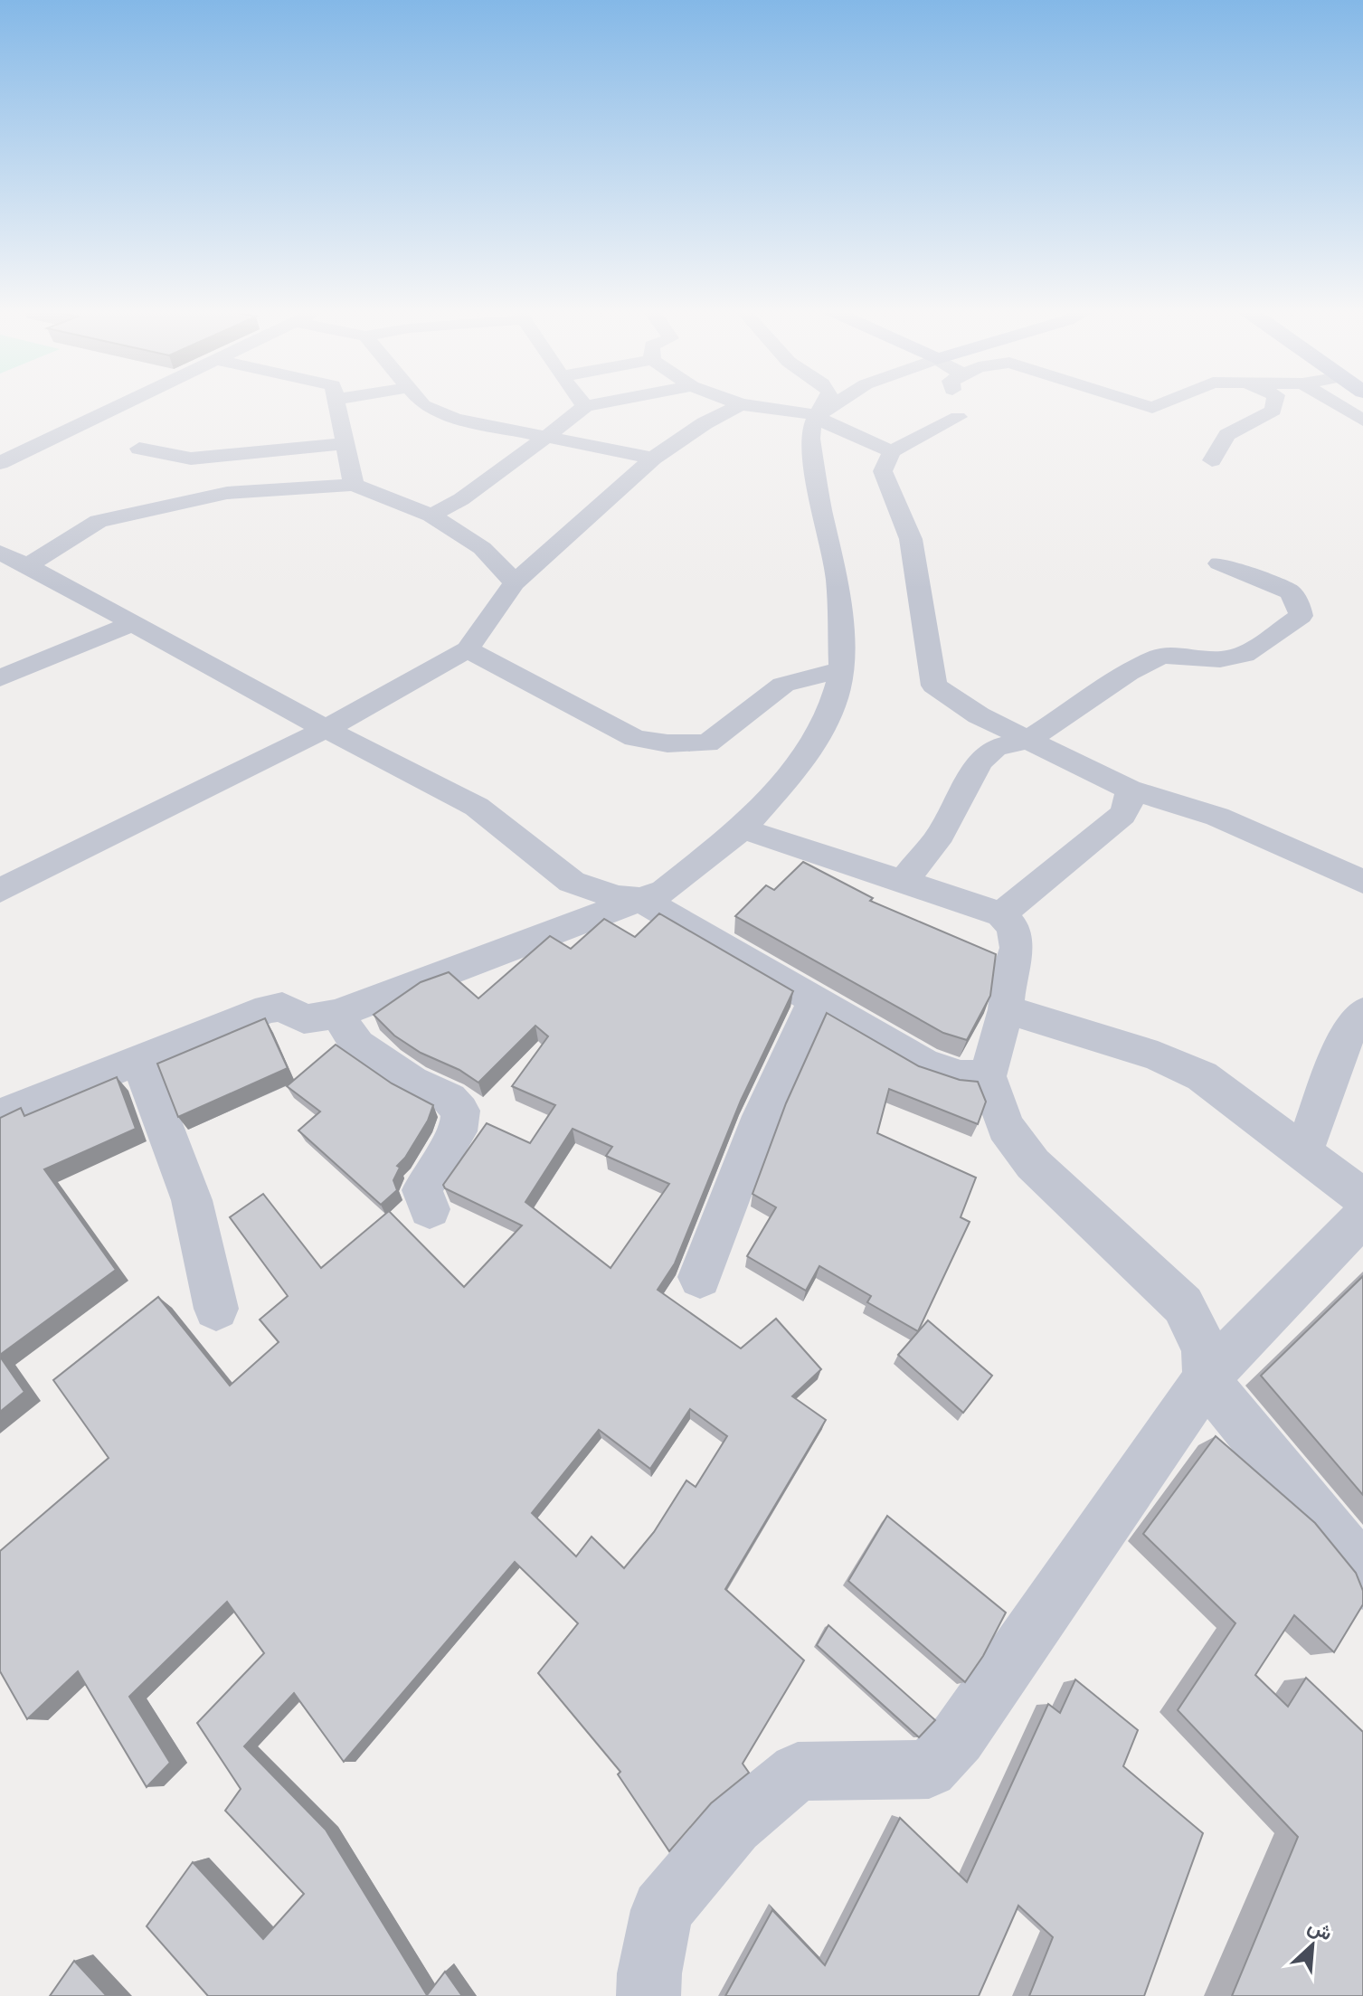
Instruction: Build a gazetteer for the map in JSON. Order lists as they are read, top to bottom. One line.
{"north":"top right"}
